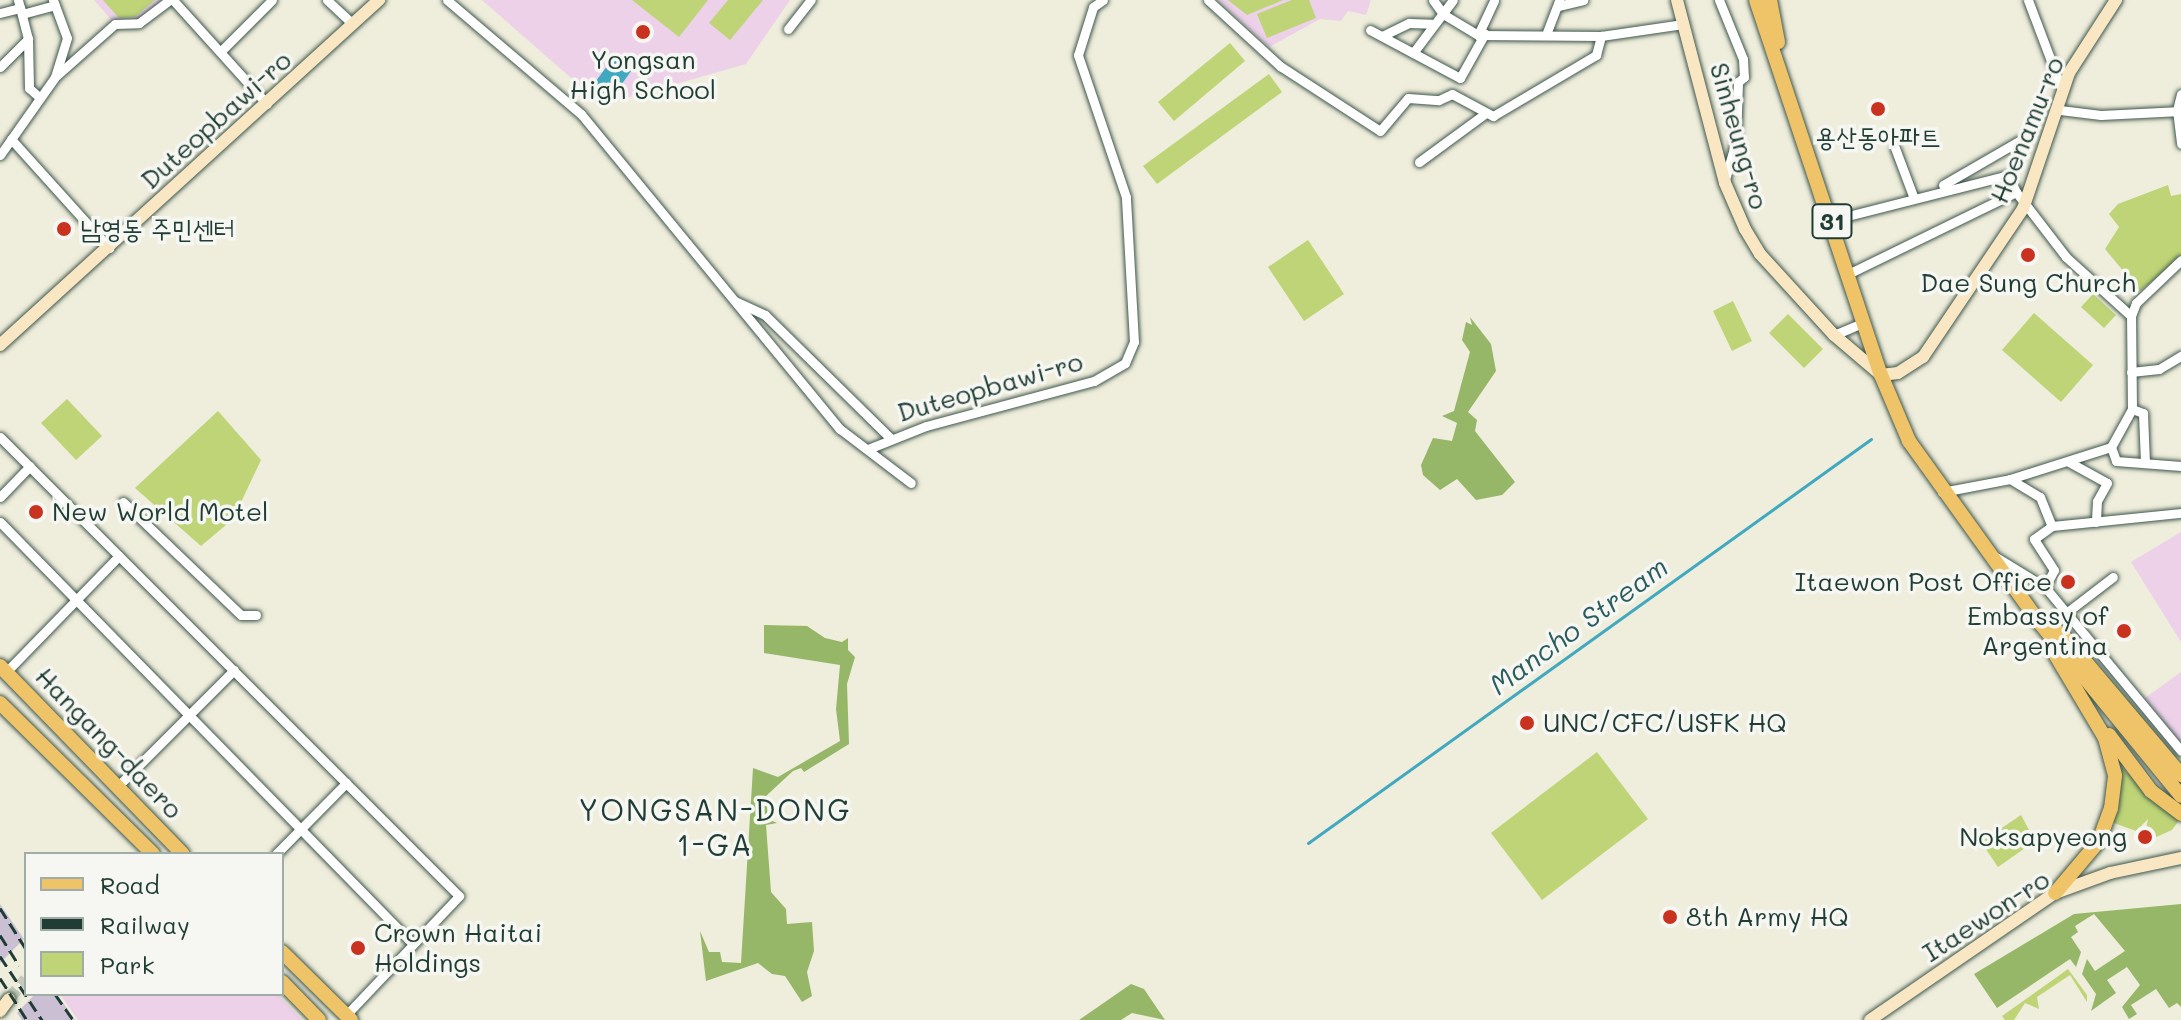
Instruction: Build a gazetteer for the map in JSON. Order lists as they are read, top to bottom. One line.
{"streets":{"main road":["Duteopbawi-ro","Hoenamu-ro","Sinheung-ro","31","Hangang-daero","Itaewon-ro"]},"crossings":[["Hoenamu-ro","Sinheung-ro"],["Hoenamu-ro","31"],["Sinheung-ro","31"]],"districts":["YONGSAN-DONG 1-GA"],"water":["Mancho Stream"],"places":["Yongsan High School","용산동아파트","남영동 주민센터","Dae Sung Church","New World Motel","Itaewon Post Office","Embassy of Argentina","UNC/CFC/USFK HQ","Noksapyeong","8th Army HQ","Crown Haitai Holdings"],"legend":["Road","Railway","Park"]}
